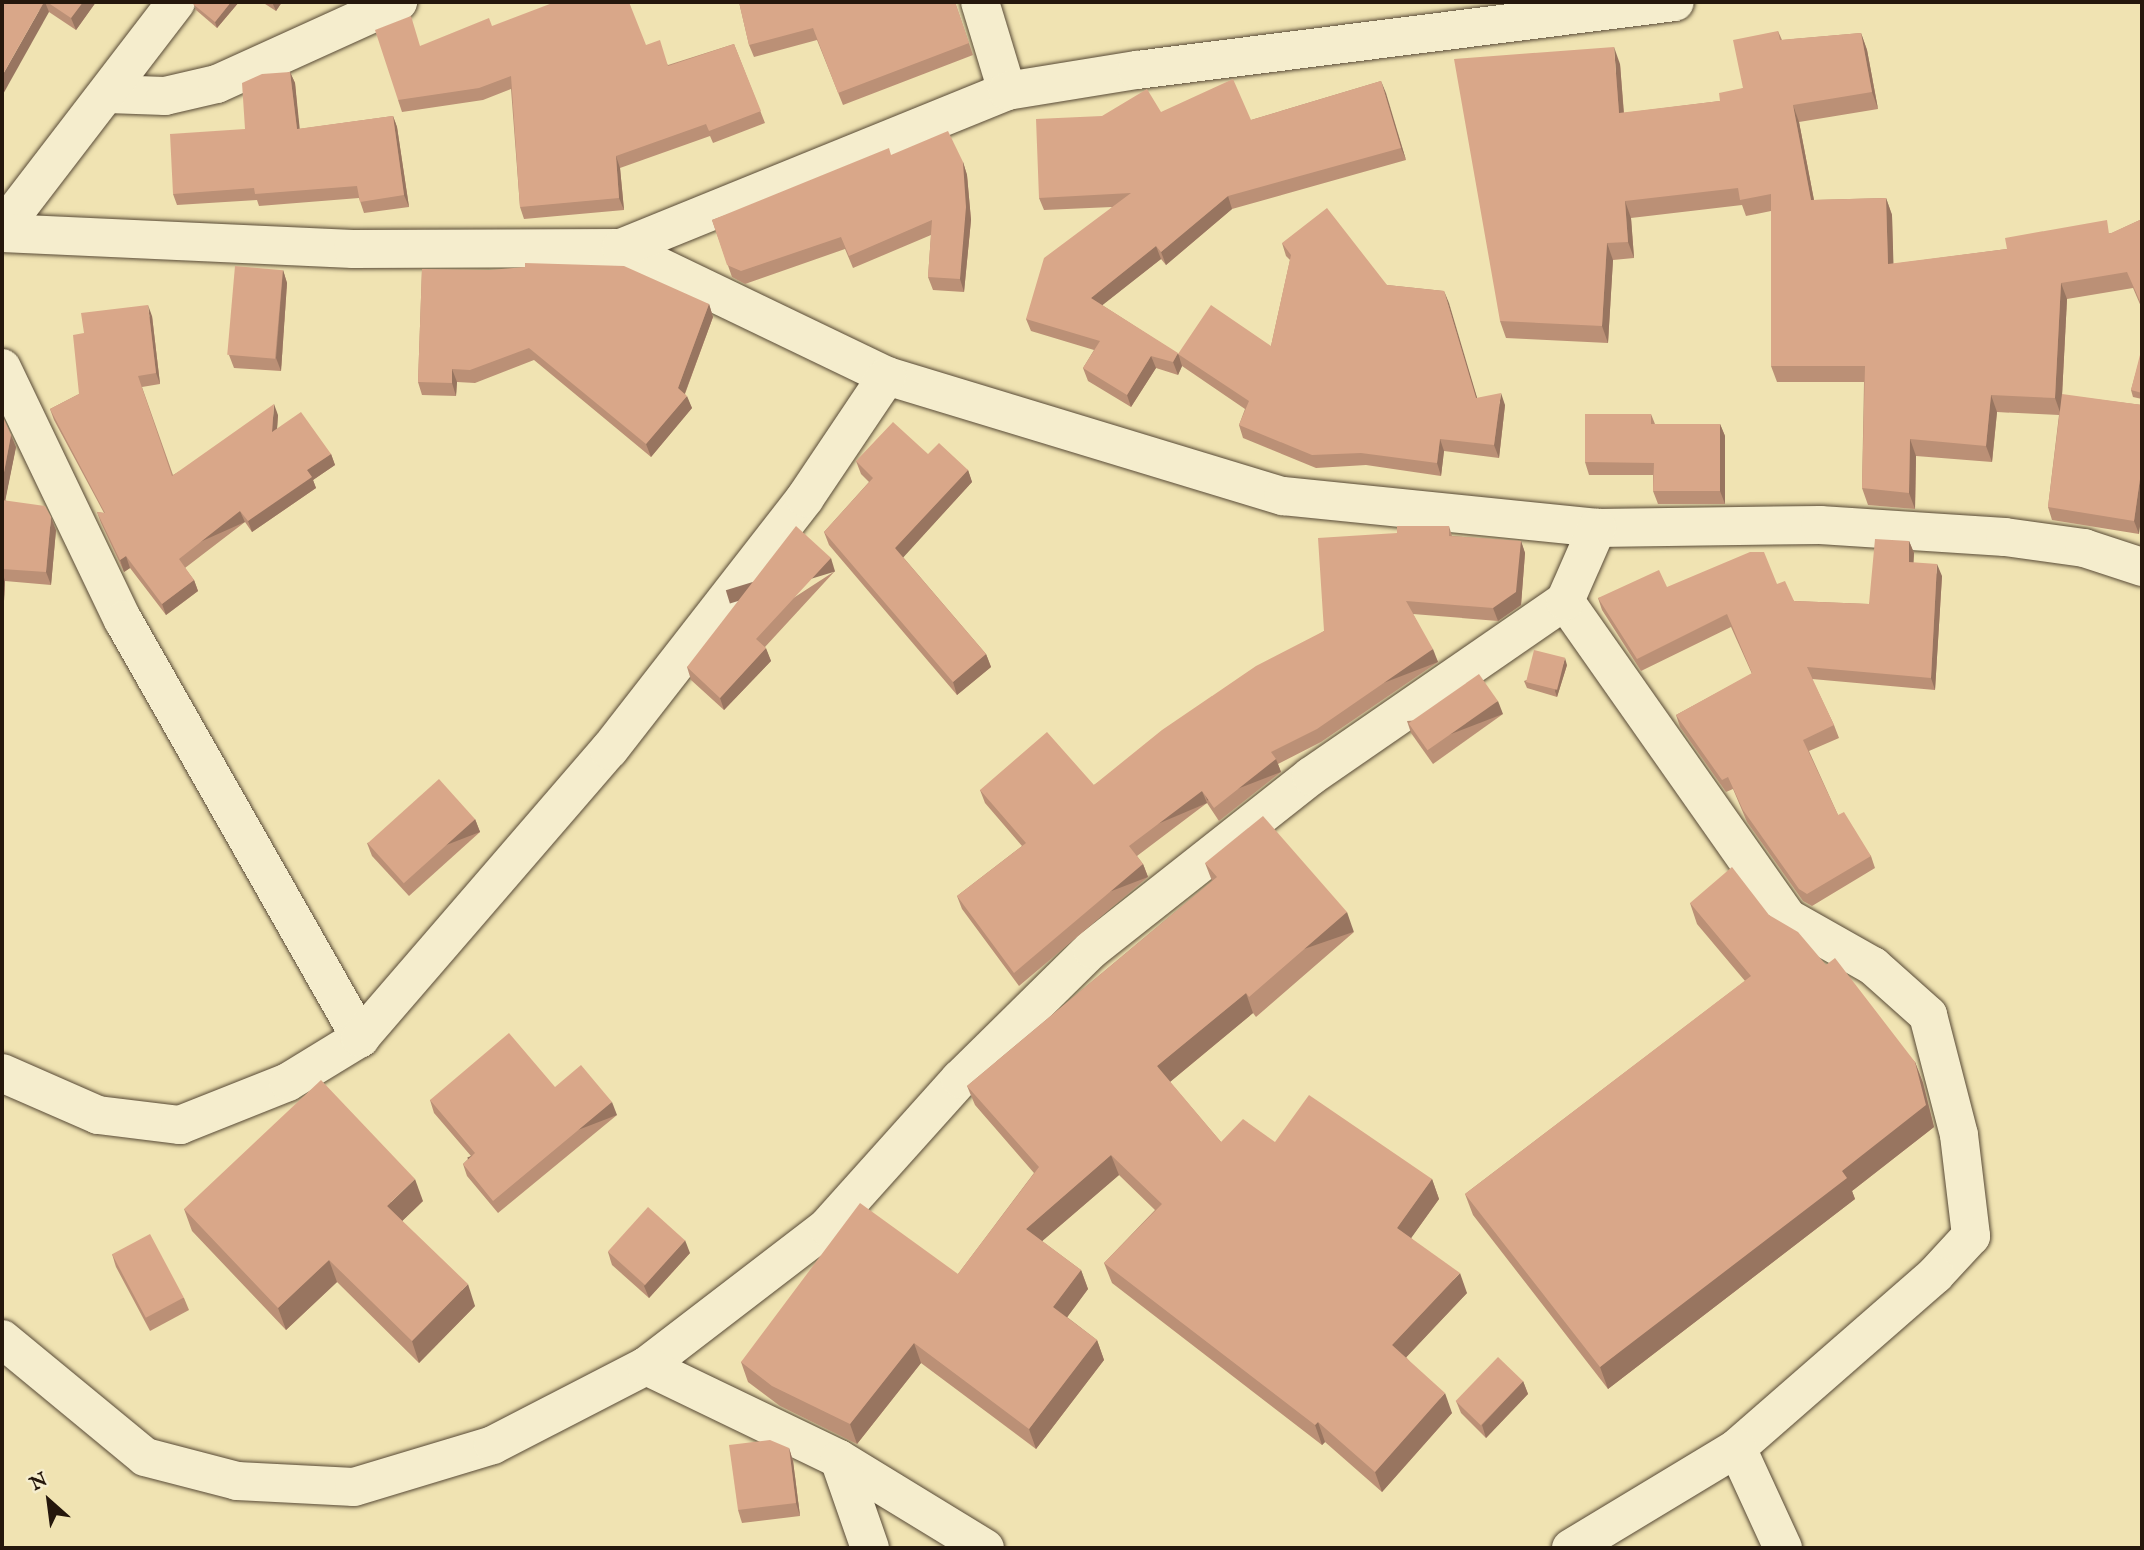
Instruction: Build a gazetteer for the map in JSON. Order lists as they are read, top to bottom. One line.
{"north":"top left"}
